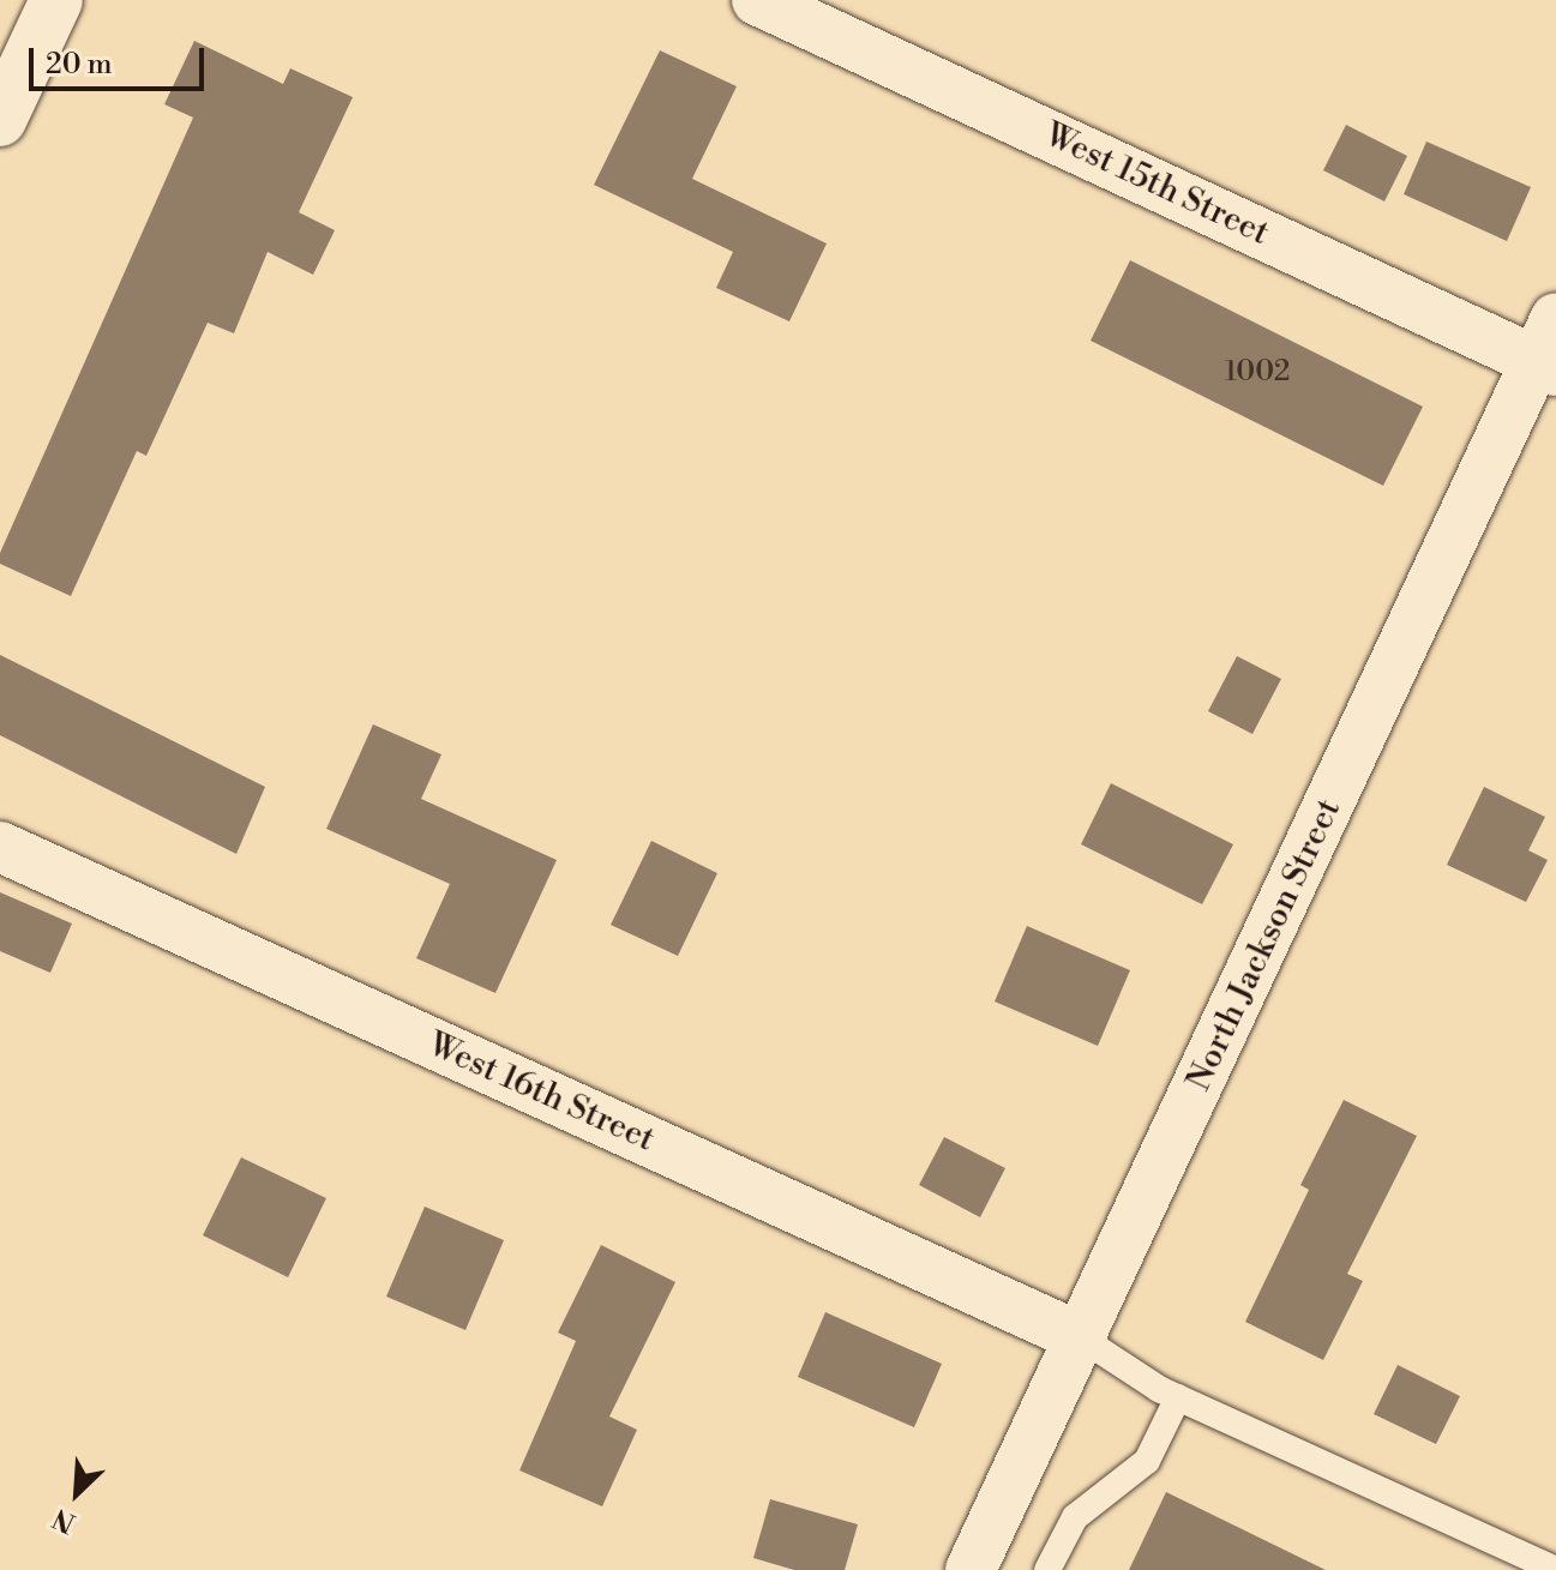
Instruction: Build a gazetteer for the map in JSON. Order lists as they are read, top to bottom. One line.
{"streets":{"street":["West 15th Street","North Jackson Street","West 16th Street"]},"crossings":[["West 15th Street","North Jackson Street"],["North Jackson Street","West 16th Street"]],"house_numbers":["1002"],"scale_bar":"20 m","north":"bottom left"}
